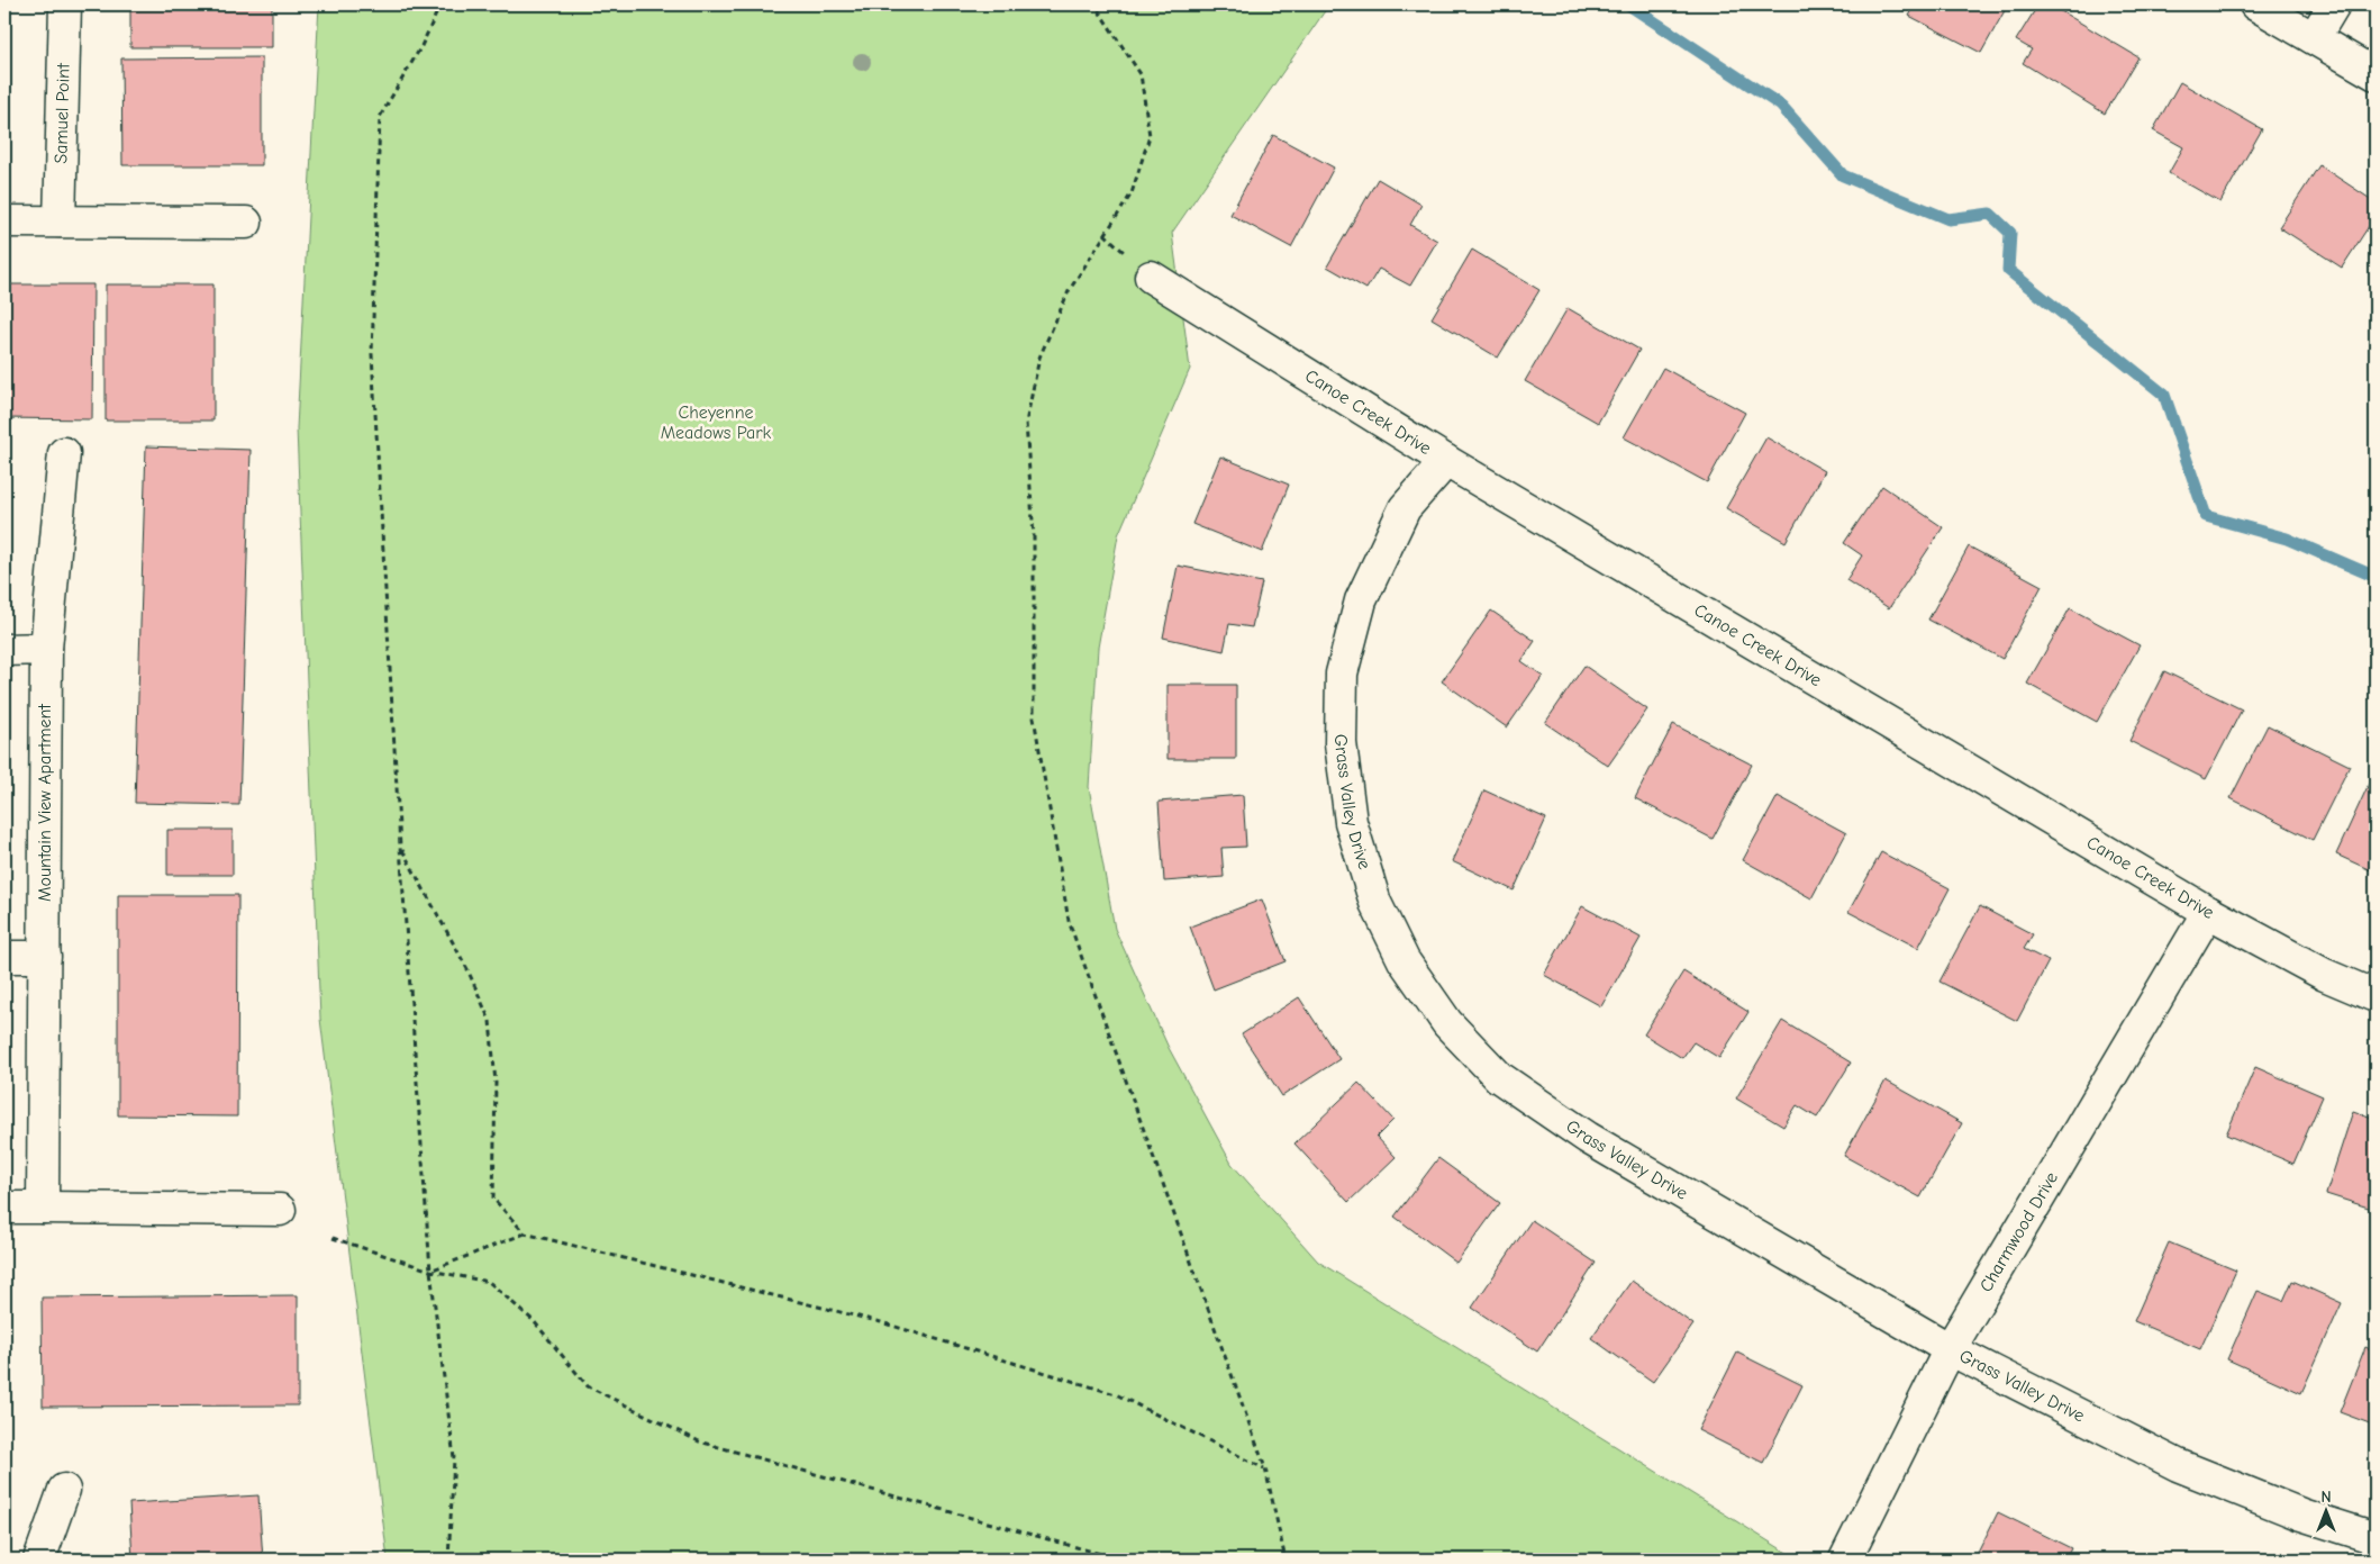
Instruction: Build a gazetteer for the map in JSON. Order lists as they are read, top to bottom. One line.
{"streets":{"street":["Samuel Point","Canoe Creek Drive","Grass Valley Drive","Mountain View Apartment","Charmwood Drive"]},"crossings":[["Canoe Creek Drive","Grass Valley Drive"],["Canoe Creek Drive","Charmwood Drive"],["Grass Valley Drive","Charmwood Drive"]],"parks":["Cheyenne Meadows Park"],"north":"top"}
